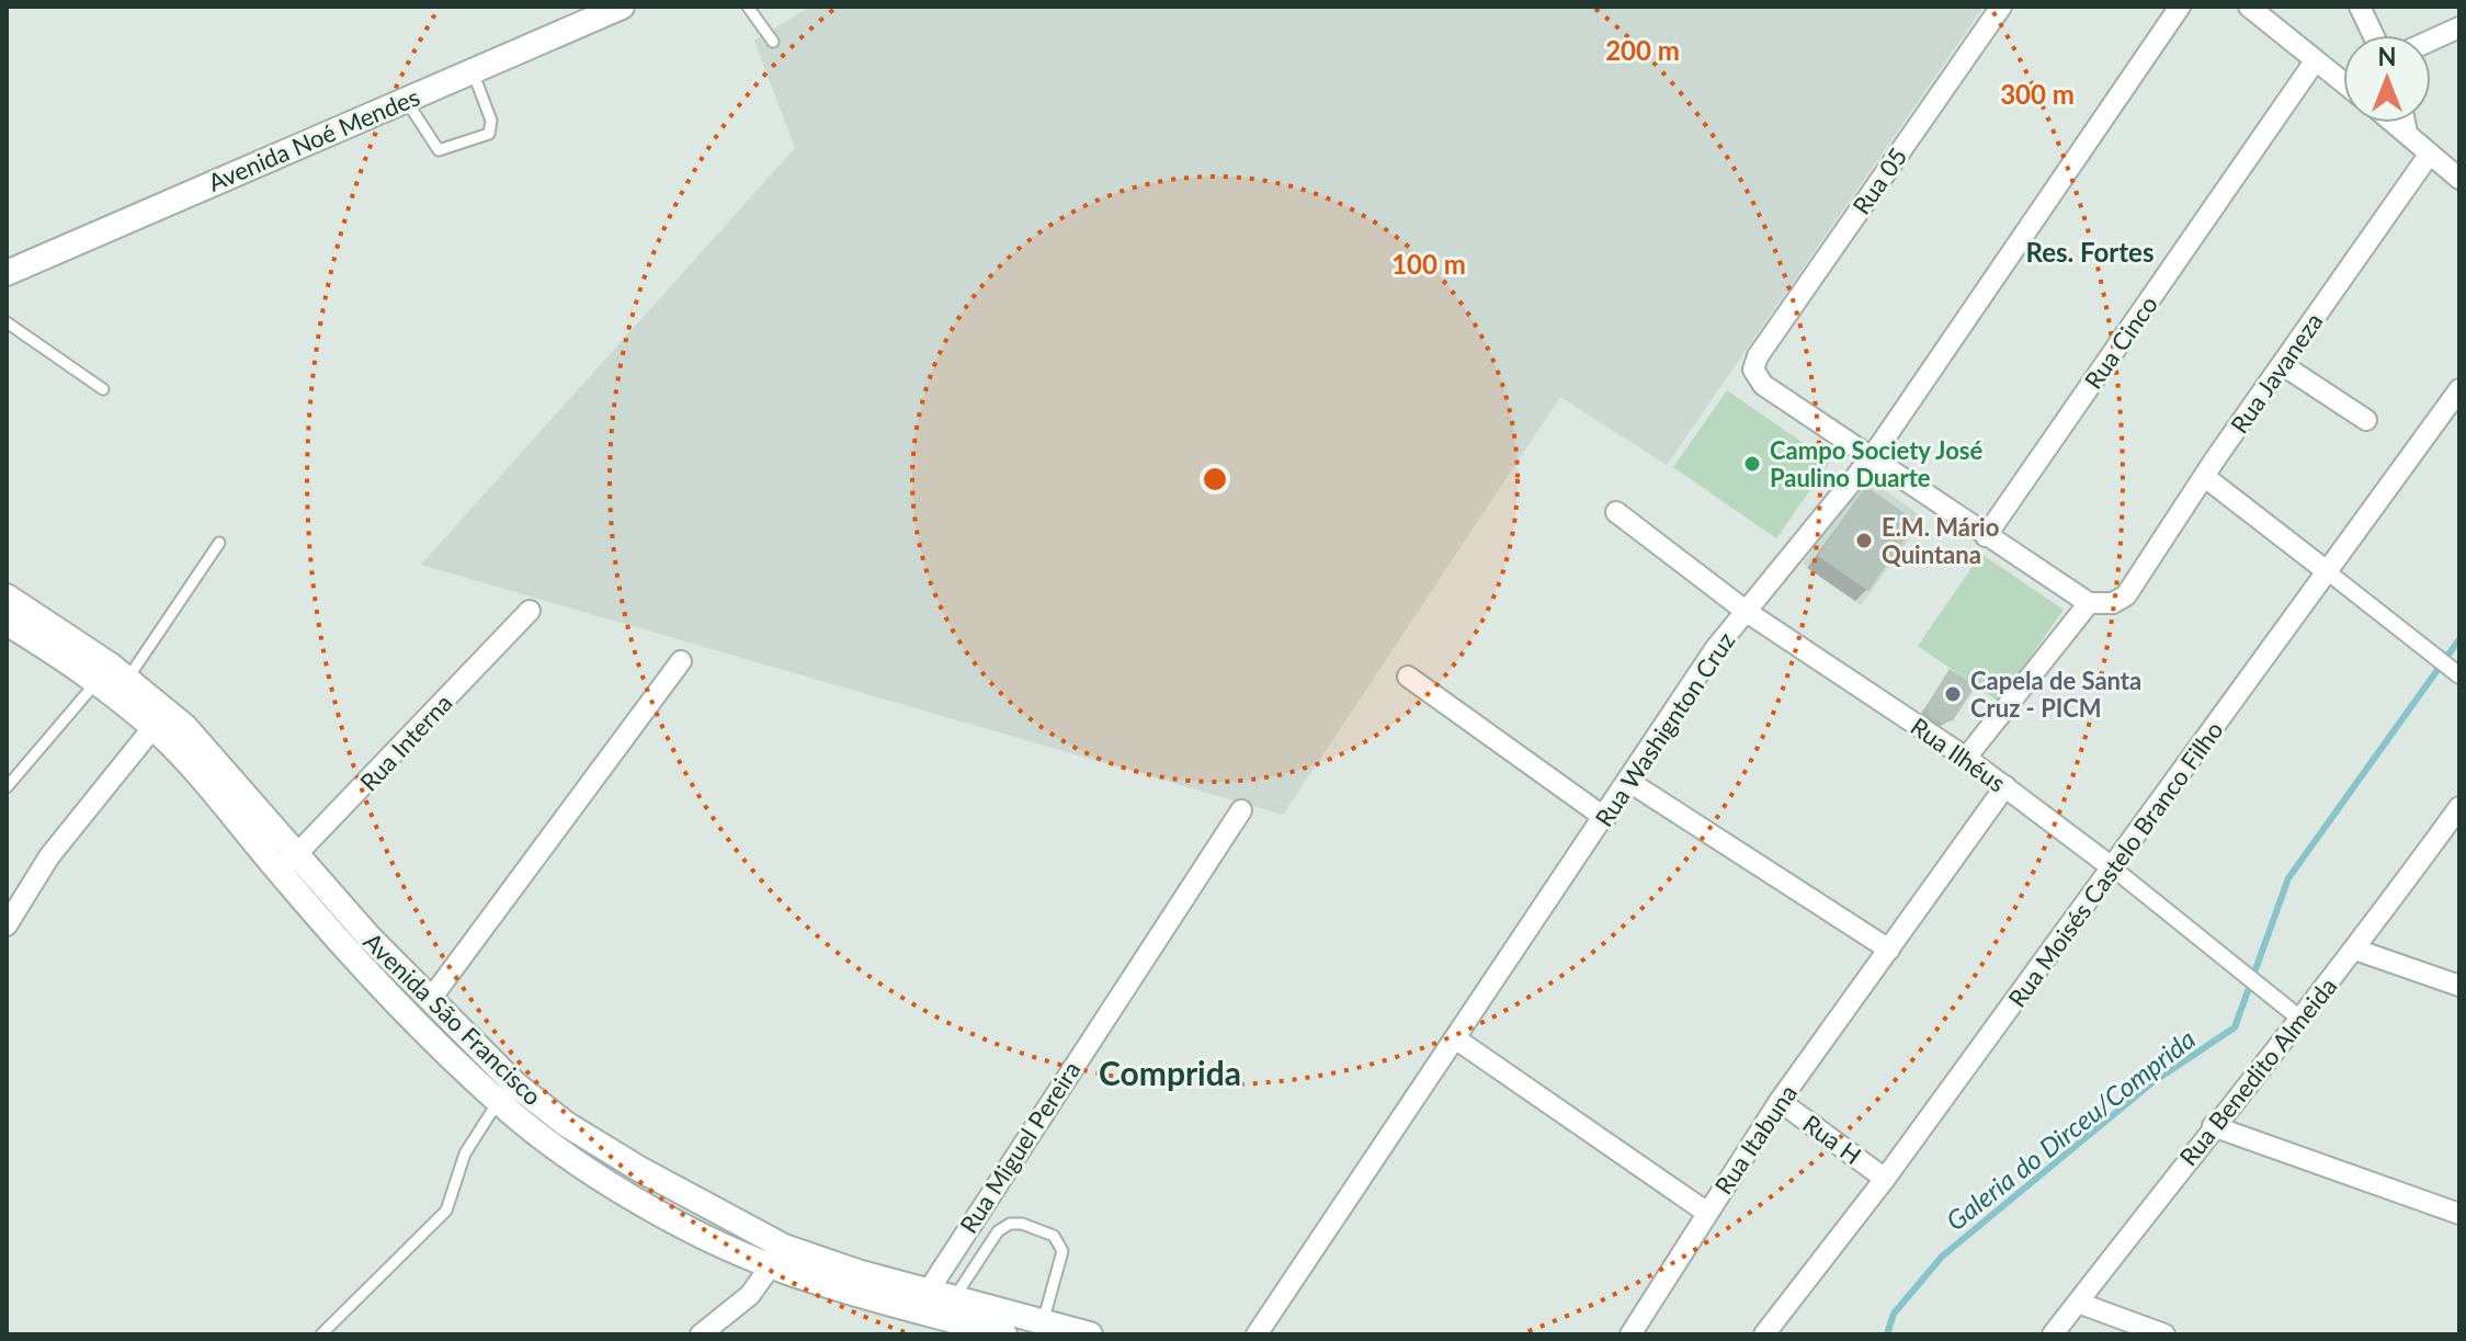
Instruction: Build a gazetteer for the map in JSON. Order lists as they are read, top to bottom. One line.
{"streets":{"street":["Avenida Noé Mendes","Rua 05","Rua Cinco","Rua Javaneza","Rua Washignton Cruz","Rua Interna","Rua Ilhéus","Rua Moisés Castelo Branco Filho","Avenida São Francisco","Rua Benedito Almeida","Rua Itabuna","Rua H","Rua Miguel Pereira"]},"crossings":[["Rua 05","Rua Washignton Cruz"],["Rua Washignton Cruz","Rua Ilhéus"],["Rua Interna","Avenida São Francisco"],["Rua Ilhéus","Rua Moisés Castelo Branco Filho"],["Rua Ilhéus","Rua Itabuna"],["Rua Moisés Castelo Branco Filho","Rua H"],["Avenida São Francisco","Rua Miguel Pereira"],["Rua Itabuna","Rua H"]],"districts":["Res. Fortes","Comprida"],"water":["Galeria do Dirceu/Comprida"],"places":["Campo Society José Paulino Duarte","E.M. Mário Quintana","Capela de Santa Cruz - PICM"],"north":"top","rings":["200 m","300 m","100 m"]}
